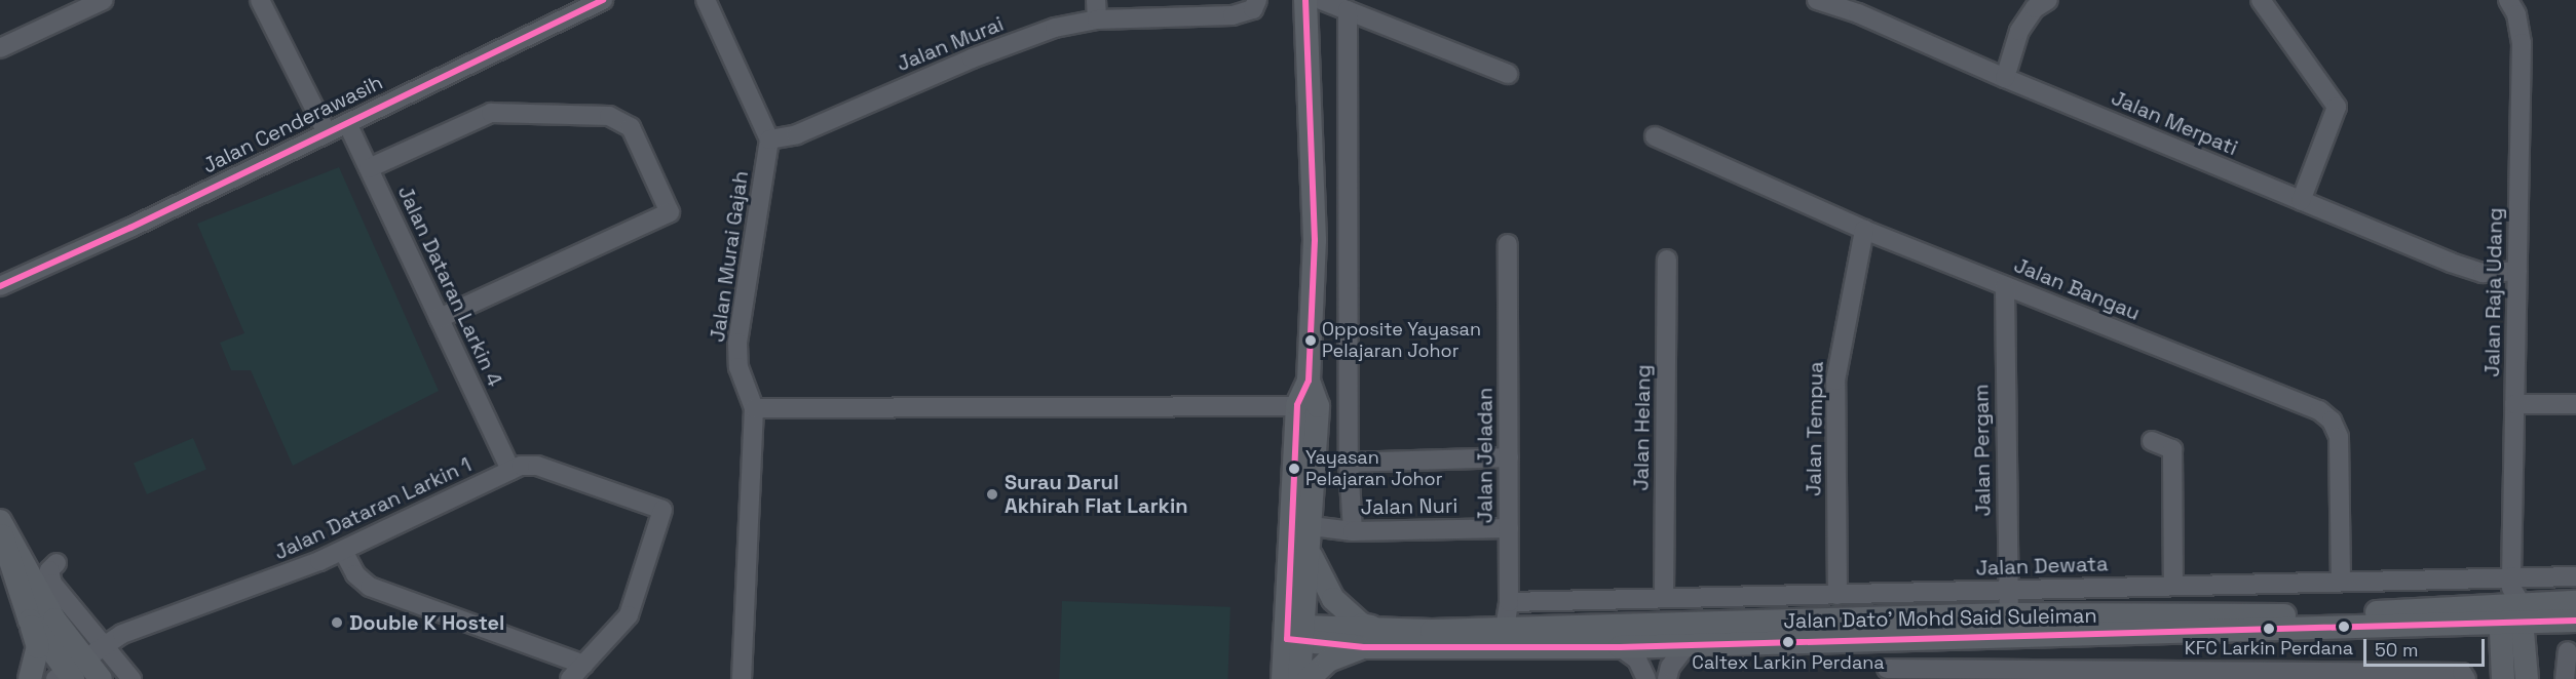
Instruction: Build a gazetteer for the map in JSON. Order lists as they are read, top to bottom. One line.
{"streets":{"main road":["Jalan Dato' Mohd Said Suleiman"],"street":["Jalan Murai","Jalan Merpati","Jalan Cenderawasih","Jalan Murai Gajah","Jalan Dataran Larkin 4","Jalan Bangau","Jalan Raja Udang","Jalan Helang","Jalan Tempua","Jalan Pergam","Jalan Jeladan","Jalan Nuri","Jalan Dataran Larkin 1","Jalan Dewata"]},"crossings":[["Jalan Murai","Jalan Murai Gajah"],["Jalan Merpati","Jalan Raja Udang"],["Jalan Cenderawasih","Jalan Dataran Larkin 4"],["Jalan Dataran Larkin 4","Jalan Dataran Larkin 1"],["Jalan Bangau","Jalan Tempua"],["Jalan Bangau","Jalan Pergam"],["Jalan Bangau","Jalan Dewata"],["Jalan Raja Udang","Jalan Dewata"],["Jalan Raja Udang","Jalan Dato' Mohd Said Suleiman"],["Jalan Helang","Jalan Dewata"],["Jalan Tempua","Jalan Dewata"],["Jalan Pergam","Jalan Dewata"],["Jalan Pergam","Jalan Dato' Mohd Said Suleiman"],["Jalan Jeladan","Jalan Nuri"],["Jalan Jeladan","Jalan Dewata"],["Jalan Jeladan","Jalan Dato' Mohd Said Suleiman"],["Jalan Dewata","Jalan Dato' Mohd Said Suleiman"]],"places":["Opposite Yayasan Pelajaran Johor","Yayasan Pelajaran Johor","Surau Darul Akhirah Flat Larkin","Double K Hostel","KFC Larkin Perdana","Caltex Larkin Perdana"],"scale_bar":"50 m"}
